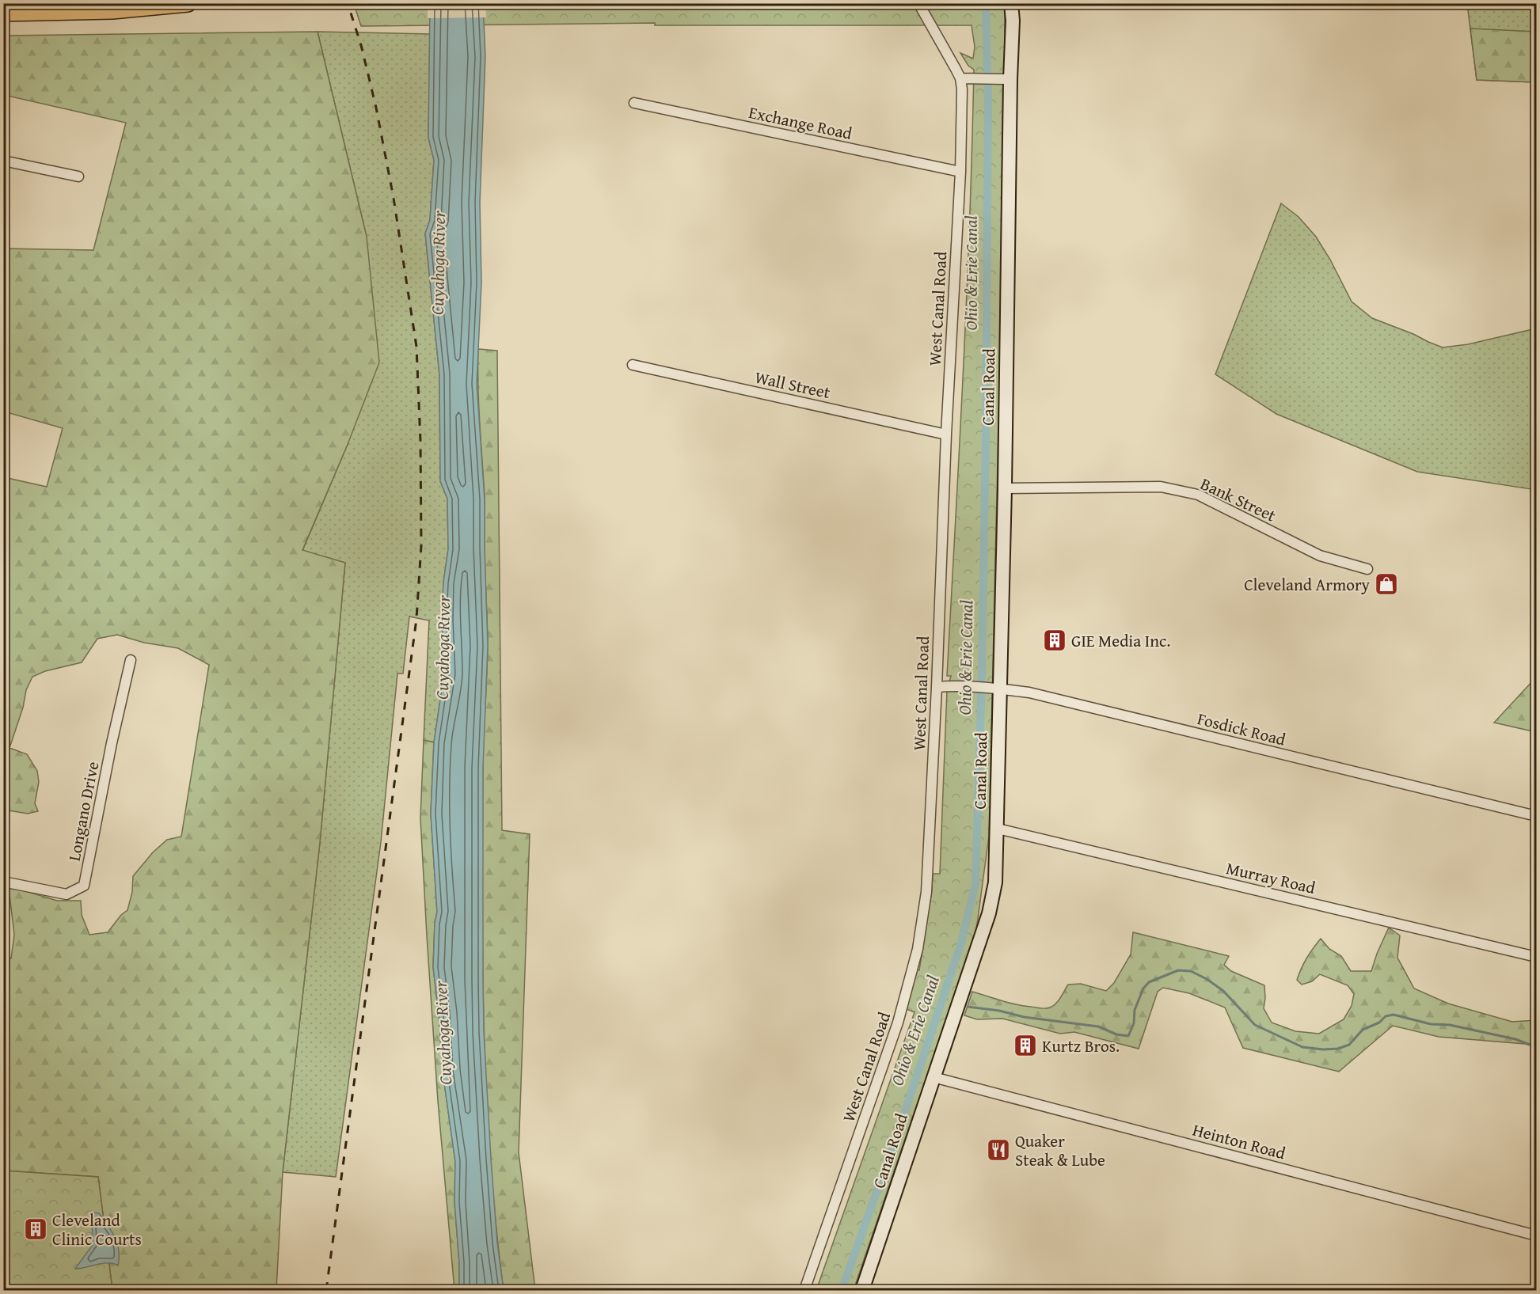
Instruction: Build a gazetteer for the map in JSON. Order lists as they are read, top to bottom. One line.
{"streets":{"main road":["Canal Road"],"street":["Exchange Road","West Canal Road","Wall Street","Bank Street","Fosdick Road","Longano Drive","Murray Road","Heinton Road"]},"crossings":[["Exchange Road","West Canal Road"],["West Canal Road","Wall Street"],["West Canal Road","Fosdick Road"],["Canal Road","Bank Street"],["Canal Road","Fosdick Road"],["Canal Road","Murray Road"],["Canal Road","Heinton Road"]],"water":["Cuyahoga River","Ohio & Erie Canal"],"places":{"shop":["Cleveland Armory"],"building":["GIE Media Inc.","Kurtz Bros.","Cleveland Clinic Courts"],"restaurant":["Quaker Steak & Lube"]}}
